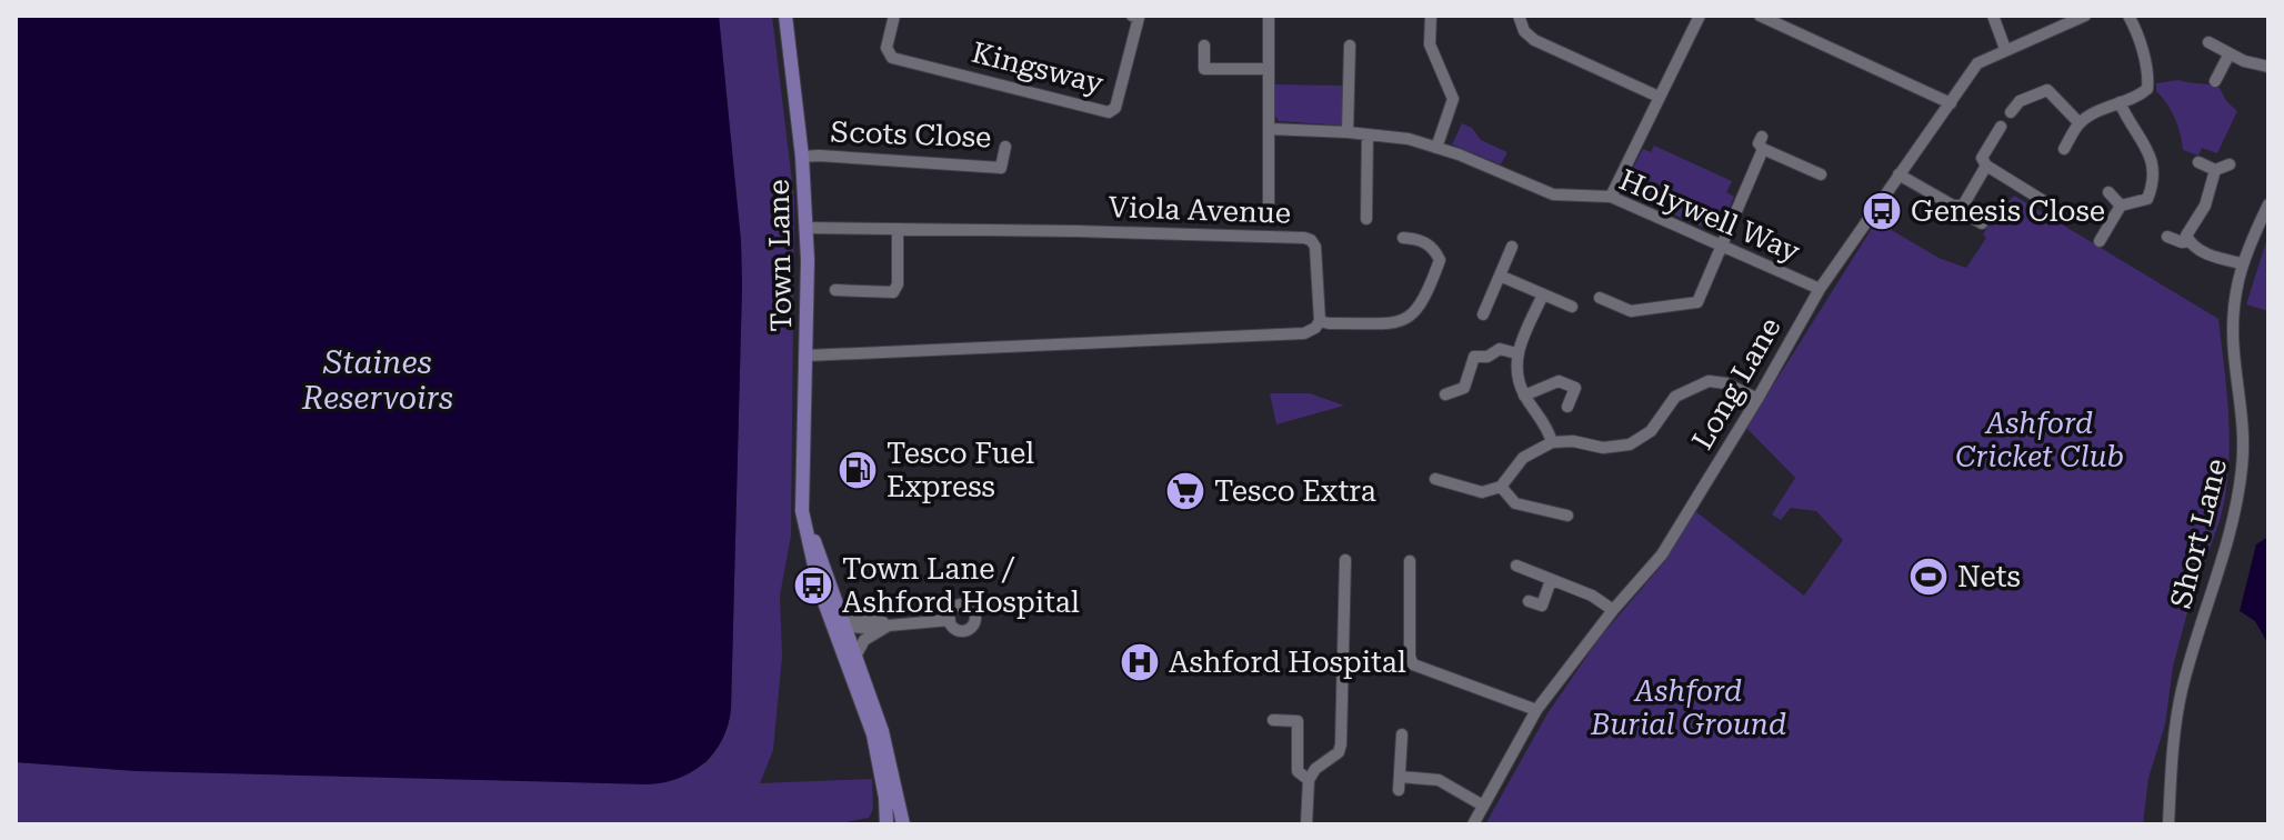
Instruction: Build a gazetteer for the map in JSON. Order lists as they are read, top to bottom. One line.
{"streets":{"main road":["Town Lane"],"street":["Kingsway","Scots Close","Viola Avenue","Holywell Way","Long Lane","Short Lane"]},"crossings":[["Scots Close","Town Lane"],["Viola Avenue","Town Lane"],["Holywell Way","Long Lane"]],"water":["Staines Reservoirs"],"parks":["Ashford Cricket Club","Ashford Burial Ground"],"places":{"bus stop":["Genesis Close","Town Lane / Ashford Hospital"],"fuel station":["Tesco Fuel Express"],"supermarket":["Tesco Extra"],"sports":["Nets"],"hospital":["Ashford Hospital"]}}
